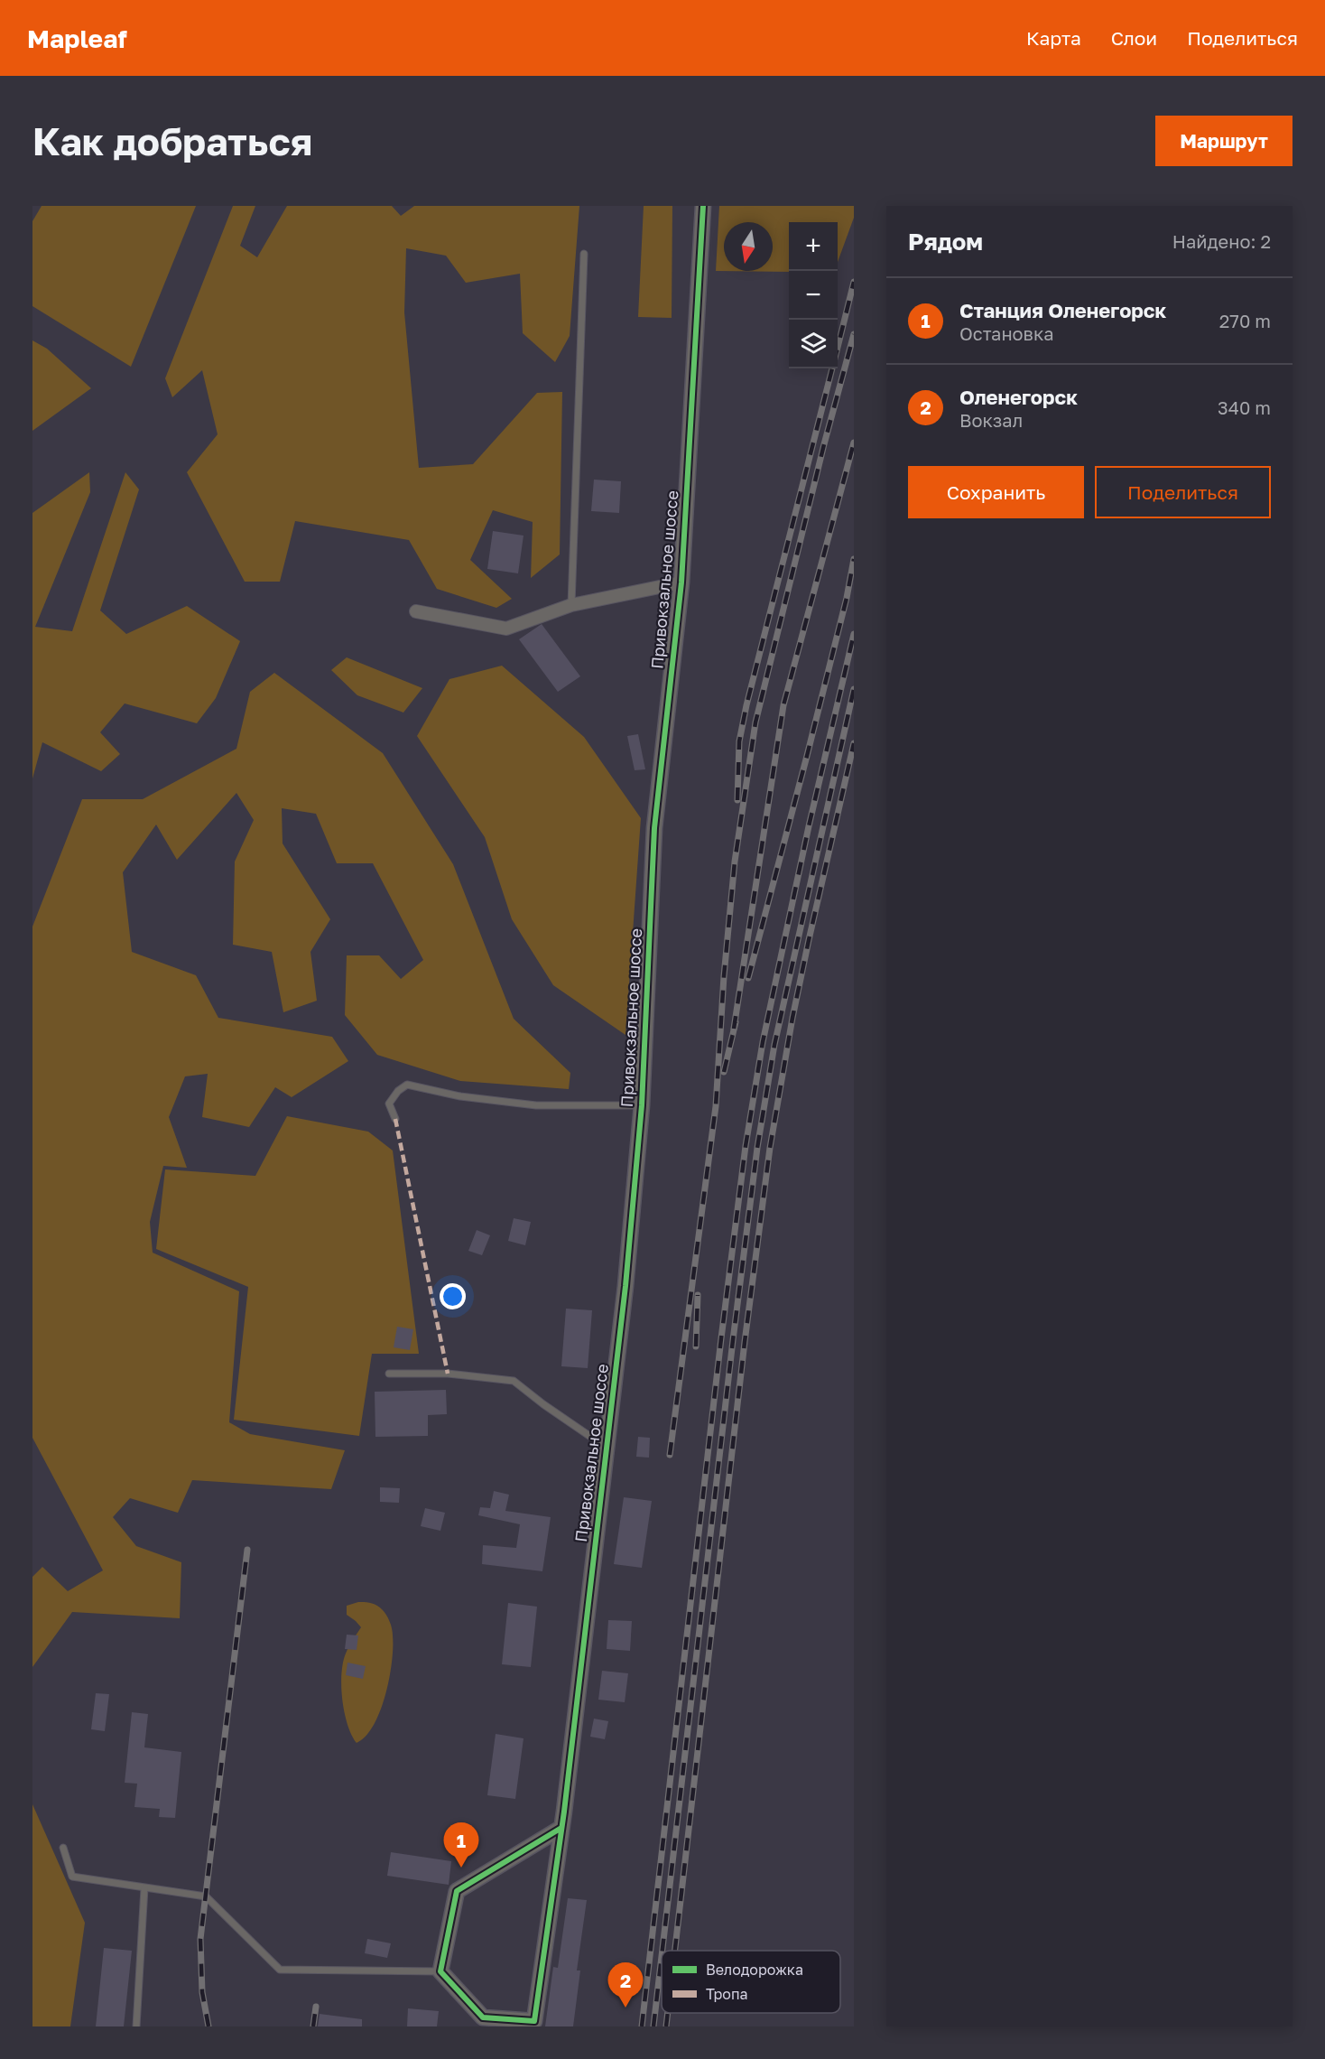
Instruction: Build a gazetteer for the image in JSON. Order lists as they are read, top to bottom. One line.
{"streets":{"street":["Привокзальное шоссе"]},"legend":["Велодорожка","Тропа"],"north":"bottom","page":{"header":"Mapleaf","nav":["Карта","Слои","Поделиться"],"buttons":["Маршрут",["Сохранить","Поделиться"]],"title":"Как добраться","heading":["Рядом","Найдено: 2"],"map_buttons":["+","−"],"list":[{"mark":"1","name":"Станция Оленегорск","note":"Остановка","value":"270 m"},{"mark":"2","name":"Оленегорск","note":"Вокзал","value":"340 m"}],"pins":["1","2"]}}
